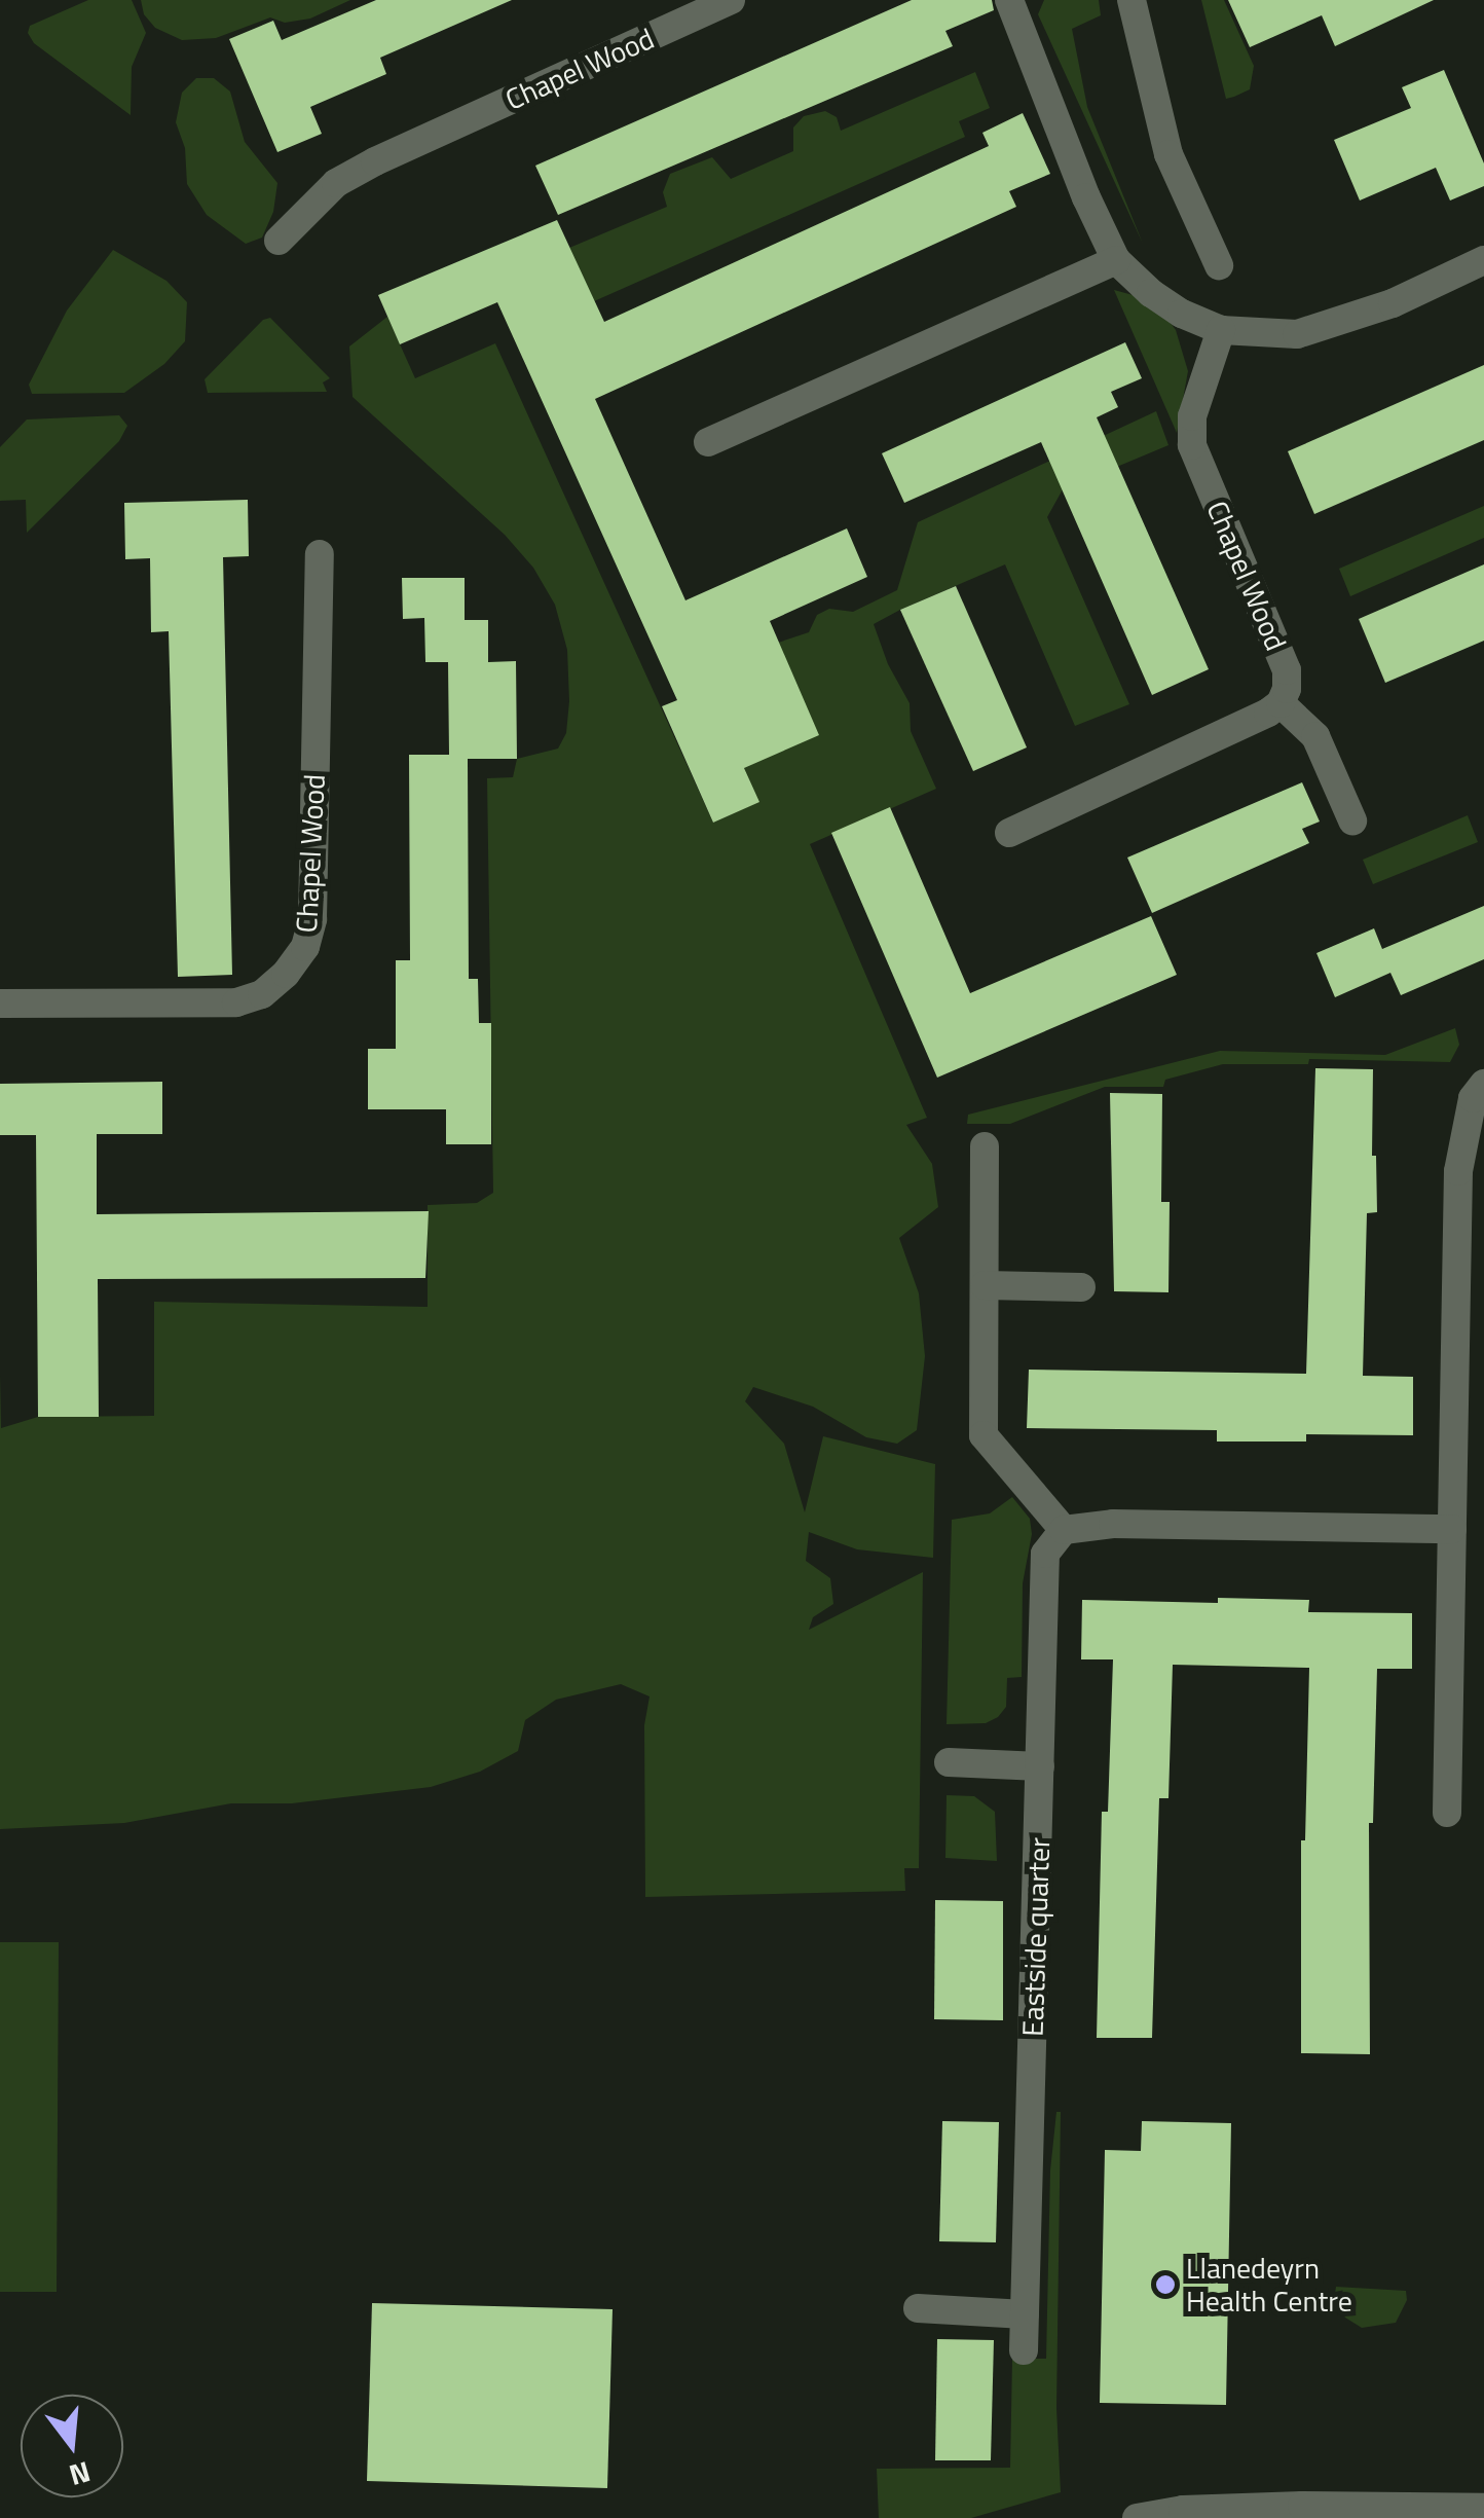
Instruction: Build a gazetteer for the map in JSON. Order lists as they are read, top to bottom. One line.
{"streets":{"street":["Chapel Wood","Eastside quarter"]},"places":["Llanedeyrn Health Centre"],"north":"bottom"}
